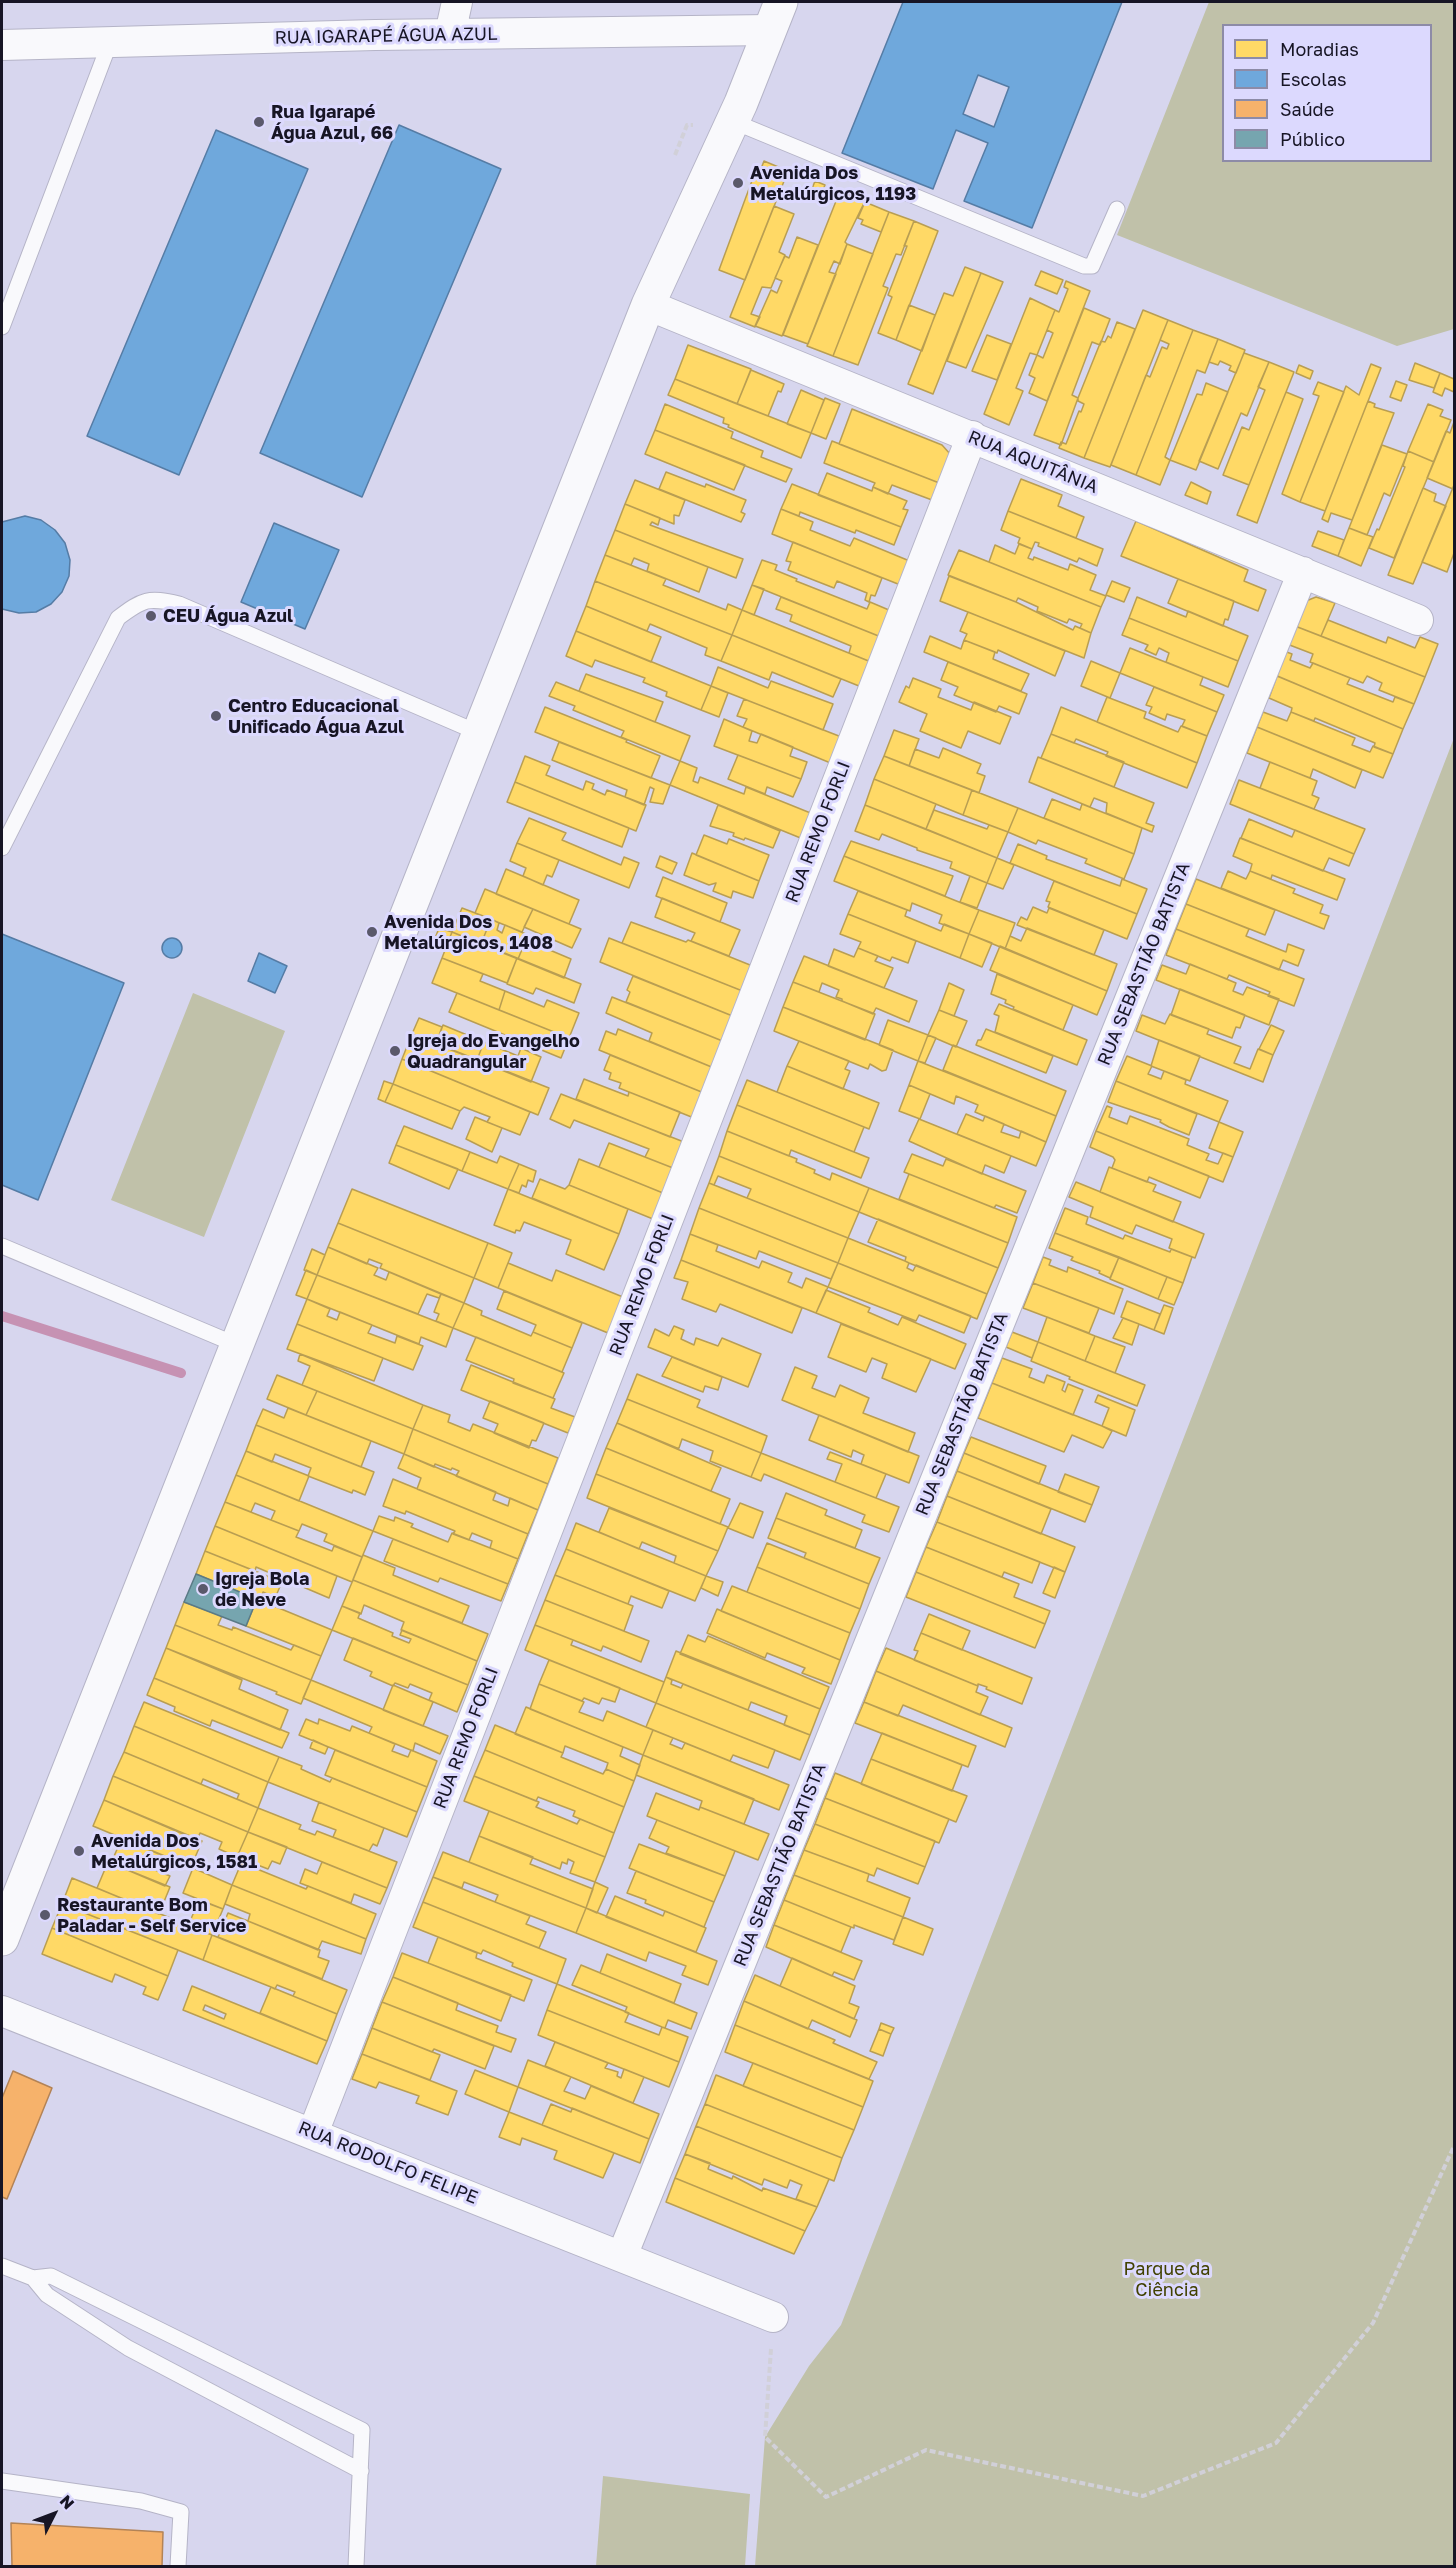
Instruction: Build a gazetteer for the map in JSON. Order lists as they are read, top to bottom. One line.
{"streets":{"street":["RUA IGARAPÉ ÁGUA AZUL","RUA AQUITÂNIA","RUA REMO FORLI","RUA SEBASTIÃO BATISTA","RUA RODOLFO FELIPE"]},"crossings":[["RUA AQUITÂNIA","RUA REMO FORLI"],["RUA AQUITÂNIA","RUA SEBASTIÃO BATISTA"],["RUA REMO FORLI","RUA RODOLFO FELIPE"],["RUA SEBASTIÃO BATISTA","RUA RODOLFO FELIPE"]],"parks":["Parque da Ciência"],"places":["Rua Igarapé Água Azul, 66","Avenida Dos Metalúrgicos, 1193","CEU Água Azul","Centro Educacional Unificado Água Azul","Avenida Dos Metalúrgicos, 1408","Igreja do Evangelho Quadrangular","Igreja Bola de Neve","Avenida Dos Metalúrgicos, 1581","Restaurante Bom Paladar - Self Service"],"legend":["Moradias","Escolas","Saúde","Público"],"north":"top right"}
